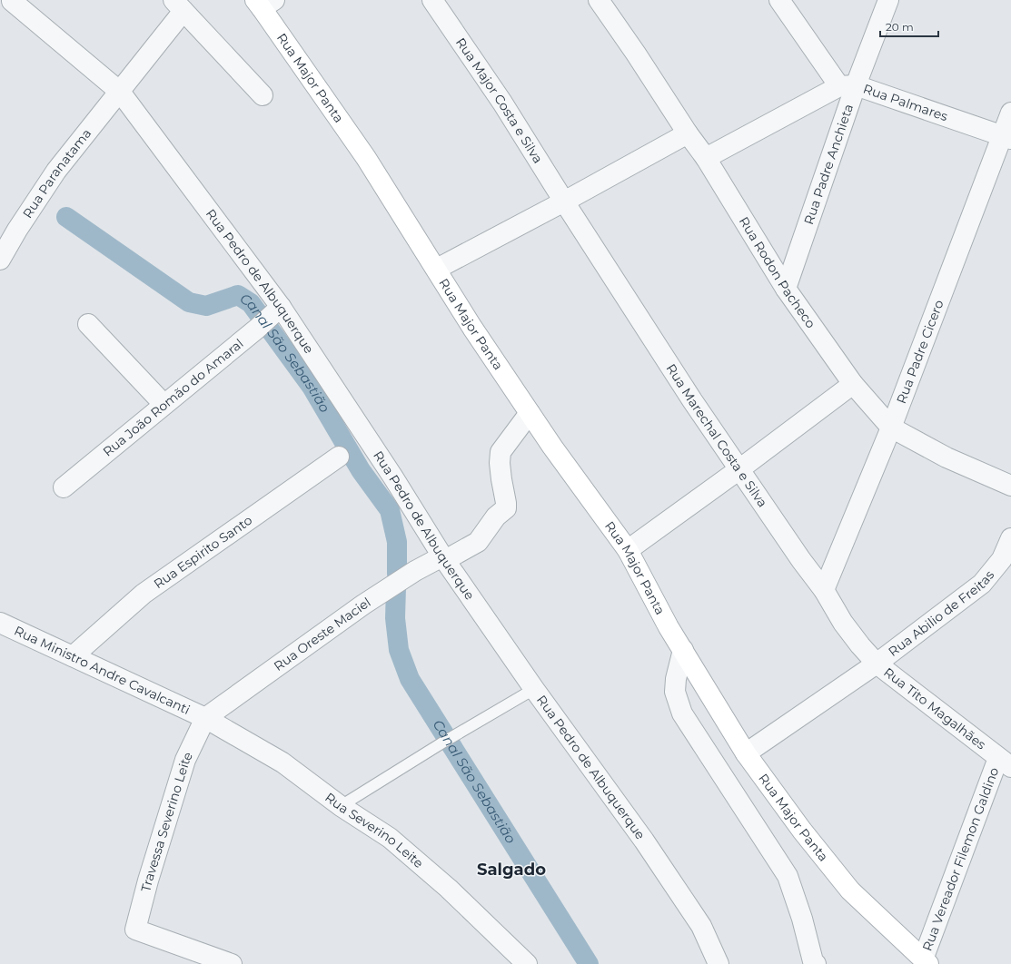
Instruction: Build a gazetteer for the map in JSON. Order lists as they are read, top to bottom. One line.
{"streets":{"street":["Rua Major Panta","Rua Major Costa e Silva","Rua Palmares","Rua Padre Anchieta","Rua Paranatama","Rua Rodon Pacheco","Rua Pedro de Albuquerque","Rua Padre Cicero","Rua João Romão do Amaral","Rua Marechal Costa e Silva","Rua Espirito Santo","Rua Abilio de Freitas","Rua Oreste Maciel","Rua Ministro Andre Cavalcanti","Rua Tito Magalhães","Travessa Severino Leite","Rua Severino Leite","Rua Vereador Filemon Galdino"]},"crossings":[["Rua Major Panta","Rua Abilio de Freitas"],["Rua Major Panta","Rua Oreste Maciel"],["Rua Major Panta","Rua Vereador Filemon Galdino"],["Rua Major Costa e Silva","Rua Marechal Costa e Silva"],["Rua Palmares","Rua Padre Anchieta"],["Rua Palmares","Rua Padre Cicero"],["Rua Padre Anchieta","Rua Rodon Pacheco"],["Rua Paranatama","Rua Pedro de Albuquerque"],["Rua Rodon Pacheco","Rua Padre Cicero"],["Rua Pedro de Albuquerque","Rua João Romão do Amaral"],["Rua Pedro de Albuquerque","Rua Oreste Maciel"],["Rua Padre Cicero","Rua Marechal Costa e Silva"],["Rua Marechal Costa e Silva","Rua Abilio de Freitas"],["Rua Marechal Costa e Silva","Rua Tito Magalhães"],["Rua Espirito Santo","Rua Ministro Andre Cavalcanti"],["Rua Abilio de Freitas","Rua Tito Magalhães"],["Rua Oreste Maciel","Rua Ministro Andre Cavalcanti"],["Rua Oreste Maciel","Travessa Severino Leite"],["Rua Oreste Maciel","Rua Severino Leite"],["Rua Ministro Andre Cavalcanti","Travessa Severino Leite"],["Rua Ministro Andre Cavalcanti","Rua Severino Leite"],["Rua Tito Magalhães","Rua Vereador Filemon Galdino"],["Travessa Severino Leite","Rua Severino Leite"]],"districts":["Salgado"],"water":["Canal São Sebastião"],"scale_bar":"20 m"}
